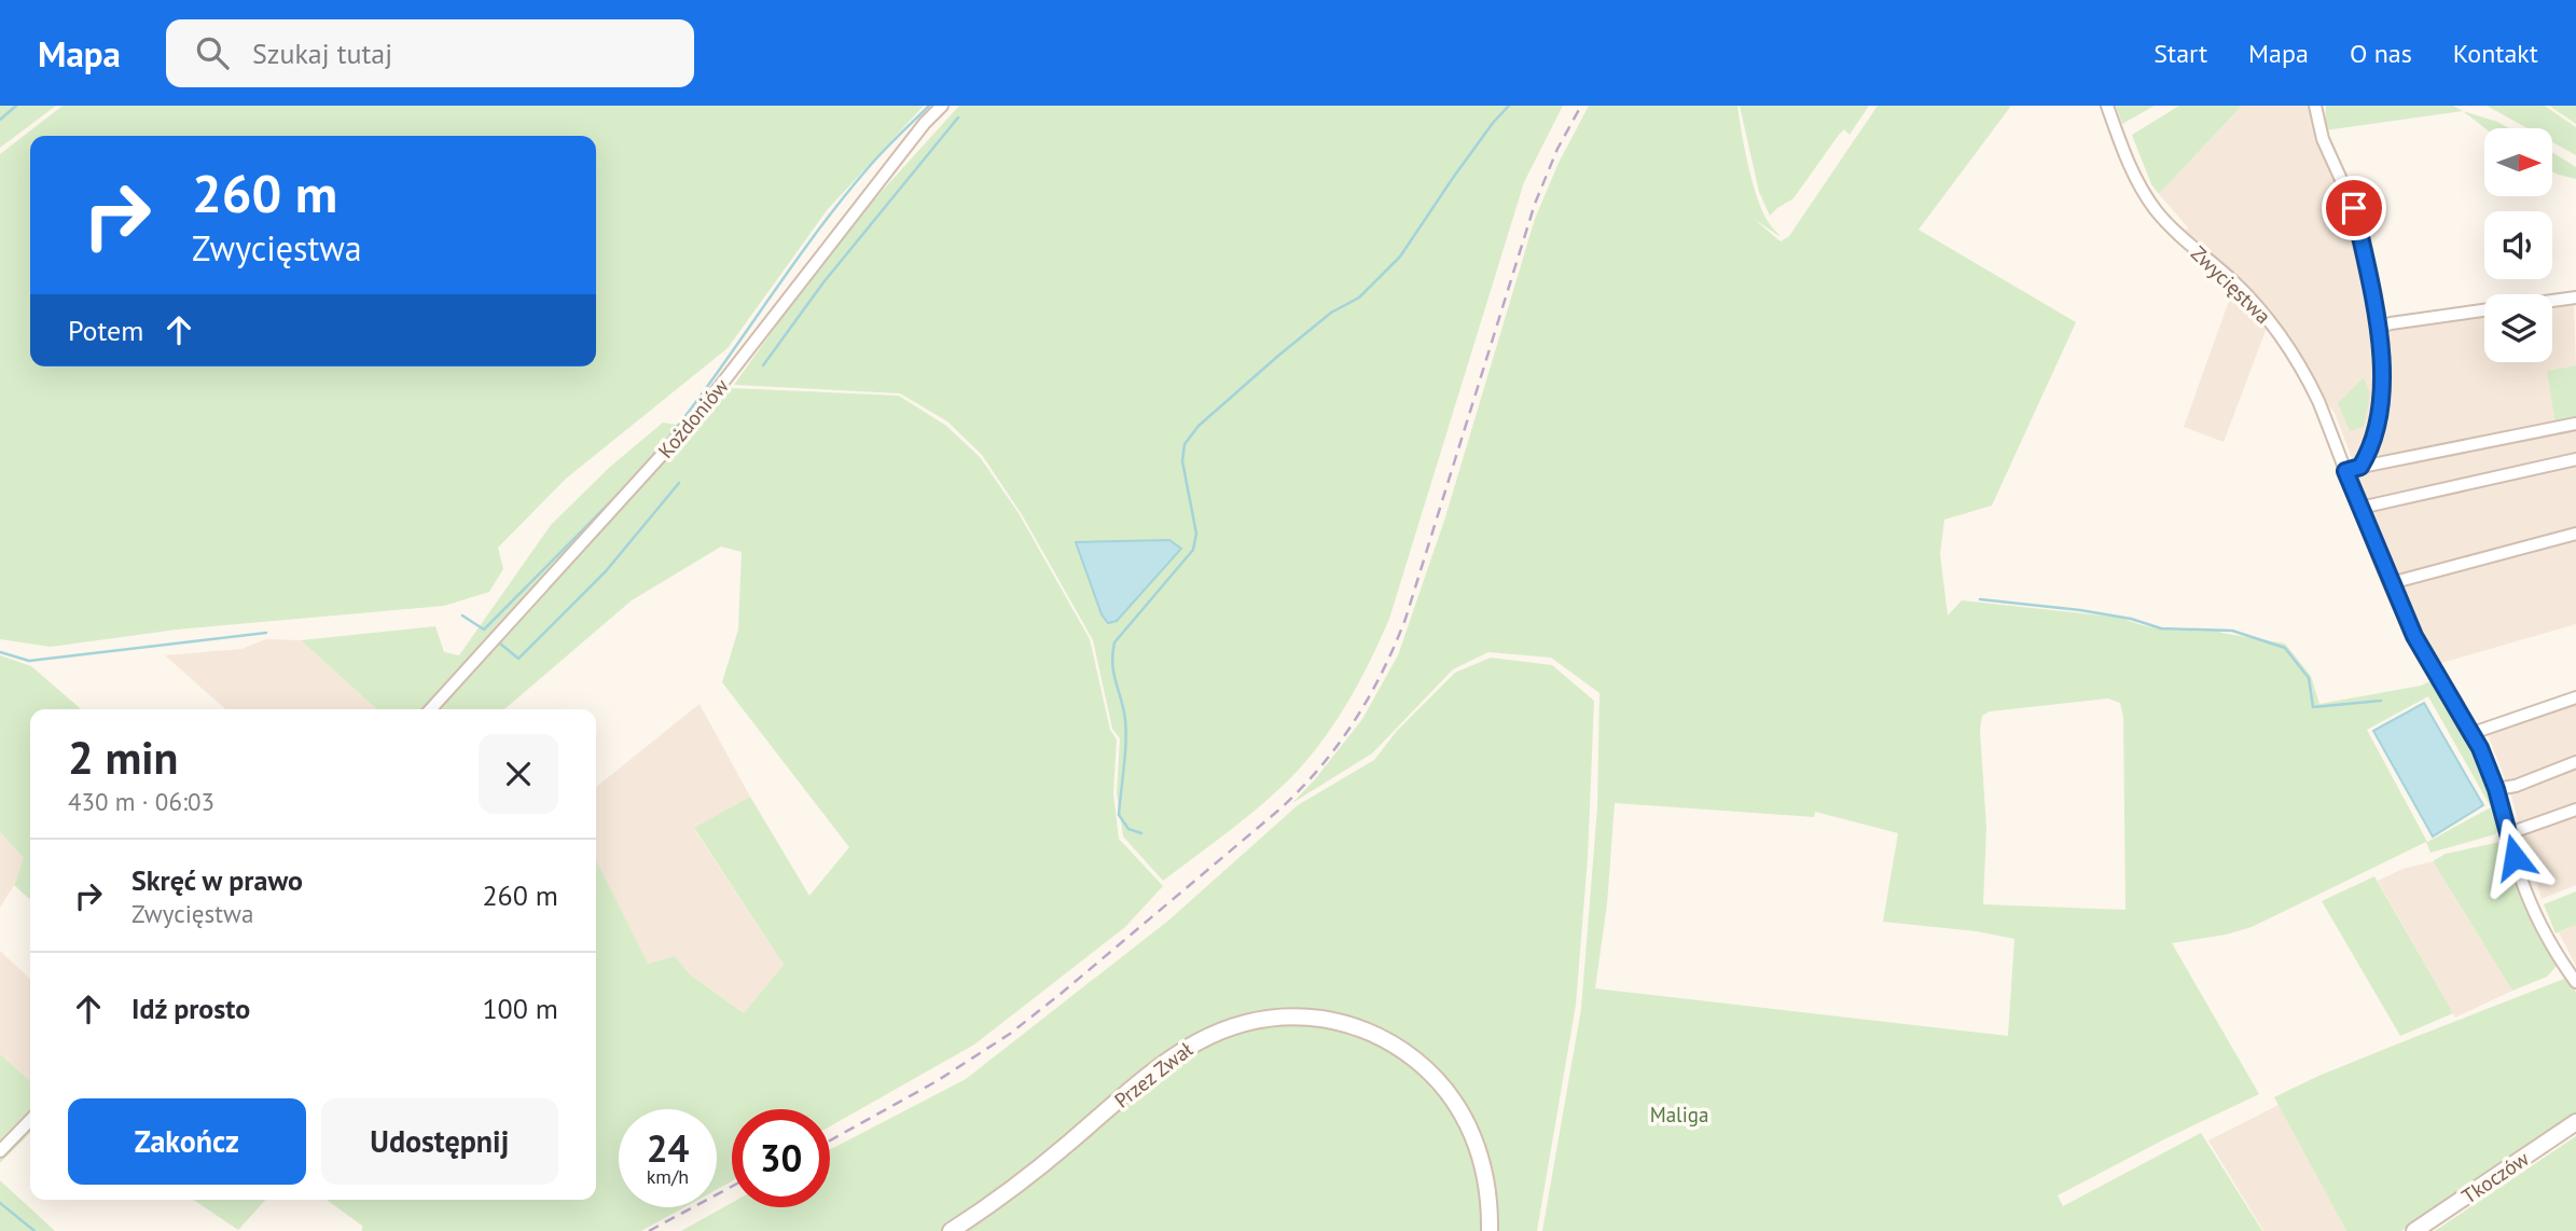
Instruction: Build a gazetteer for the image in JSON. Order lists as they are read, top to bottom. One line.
{"streets":{"street":["Zwycięstwa","Kożdoniów","Przez Zwał","Tkoczów"]},"parks":["Maliga"],"north":"right","page":{"header":"Mapa","search":"Szukaj tutaj","nav":["Start","Mapa","O nas","Kontakt"],"turn":["260 m","Zwycięstwa"],"then":"Potem","heading":["2 min","430 m · 06:03"],"list":[{"name":"Skręć w prawo","note":"Zwycięstwa","value":"260 m"},{"name":"Idź prosto","value":"100 m"}],"buttons":["Zakończ","Udostępnij"],"speed":"24 km/h","limit":"30"}}
